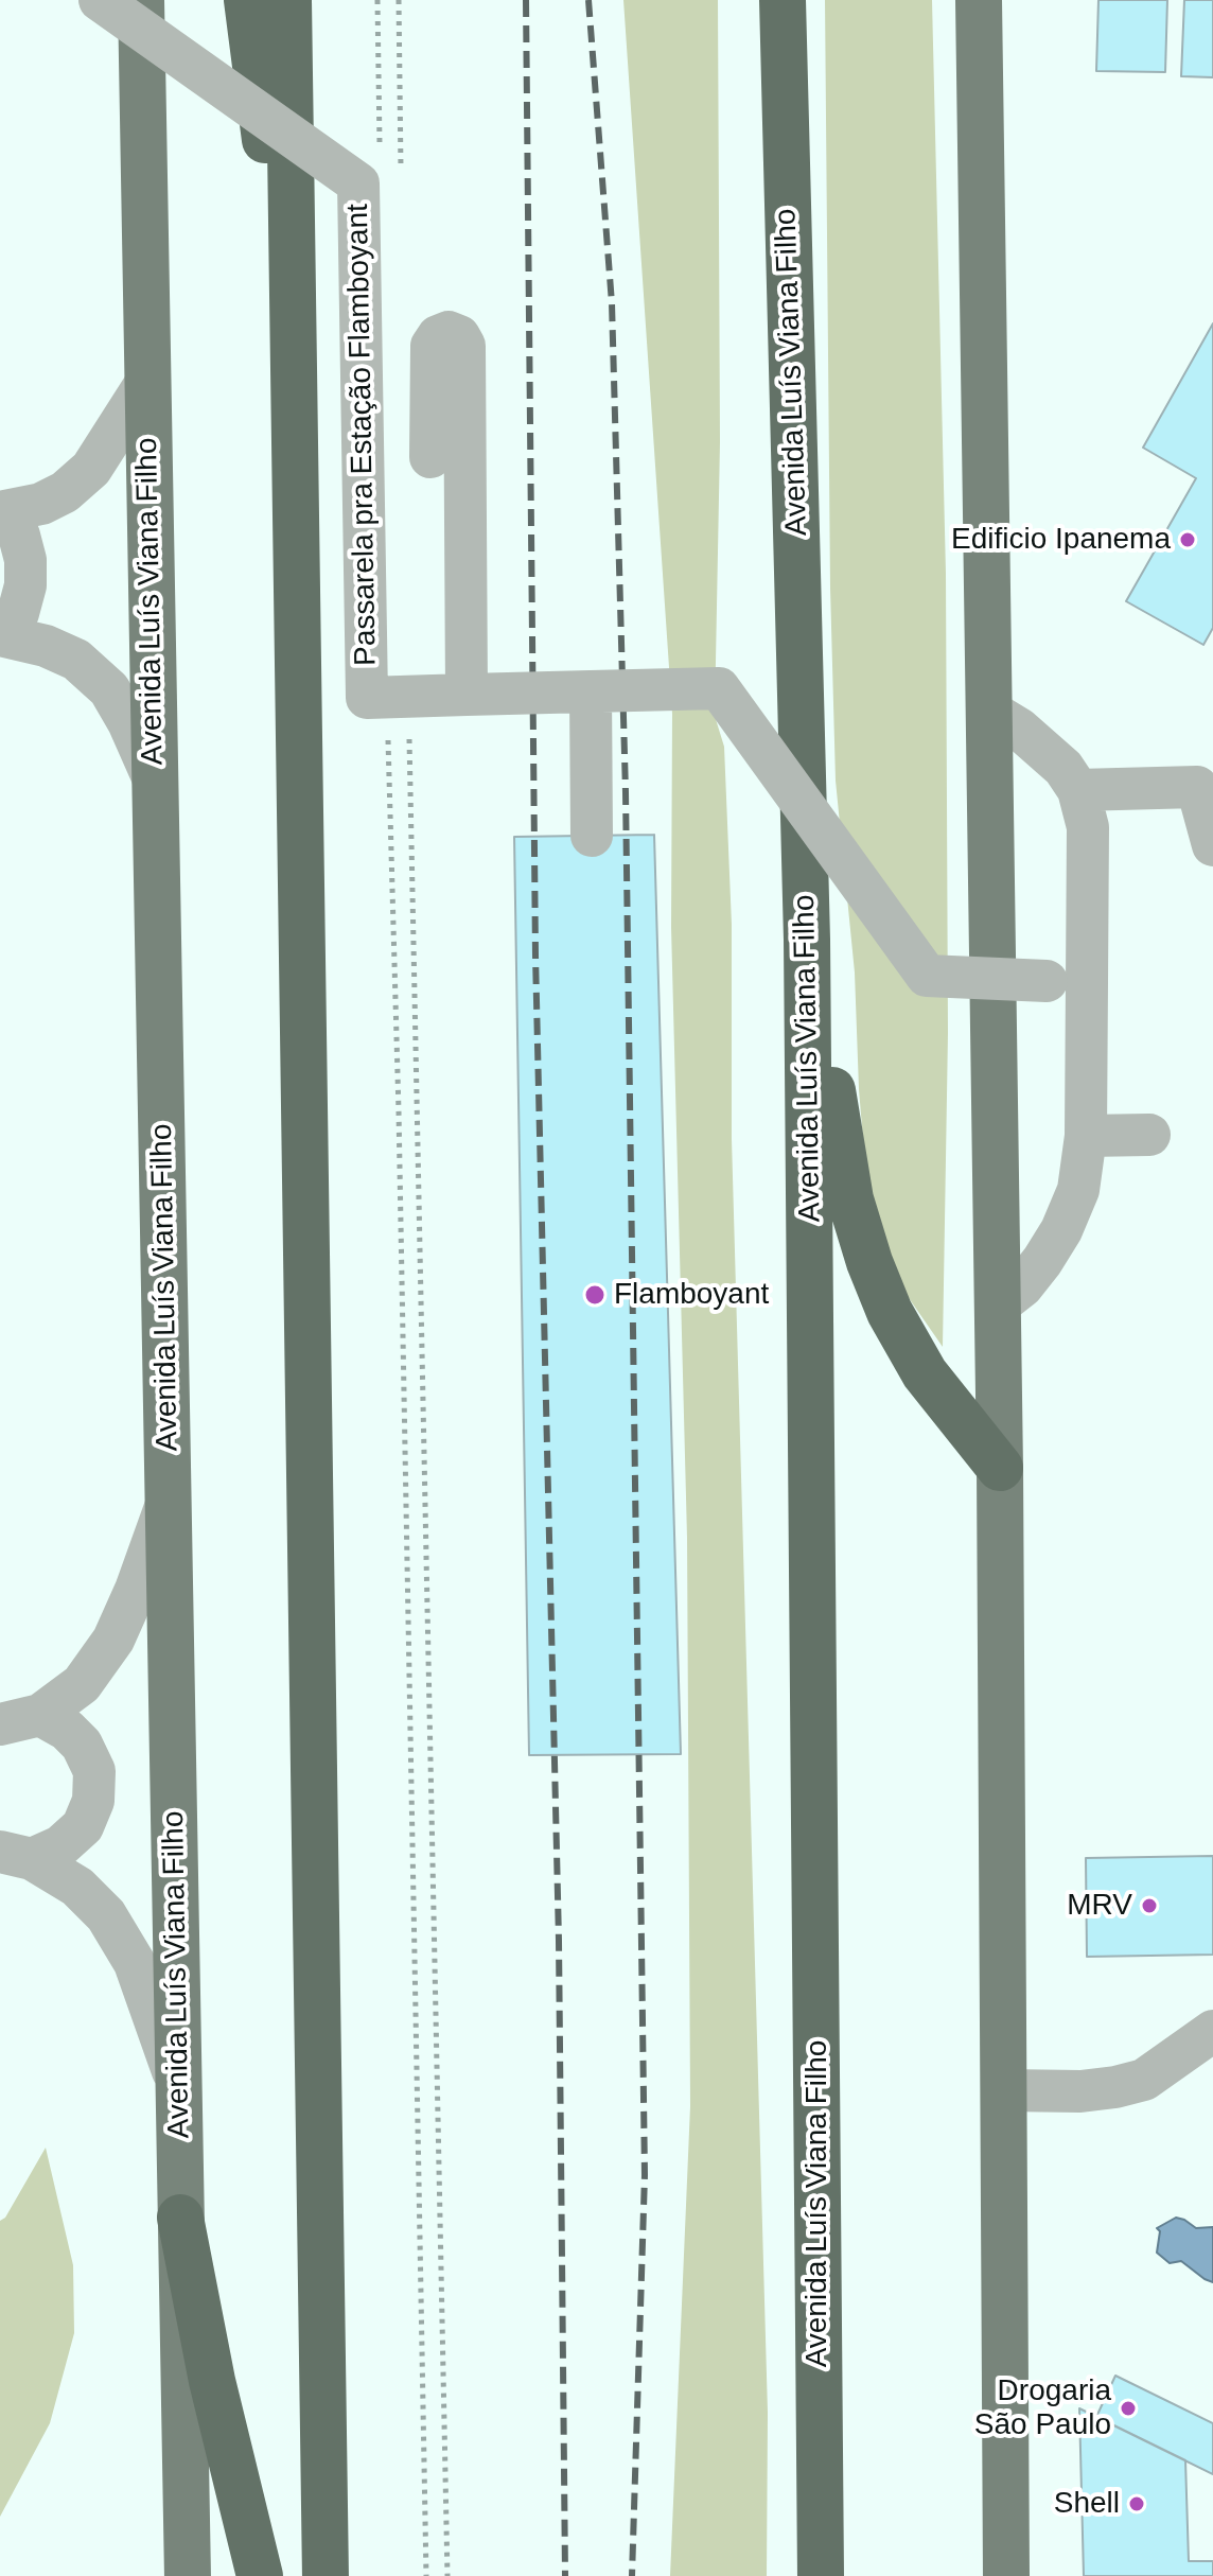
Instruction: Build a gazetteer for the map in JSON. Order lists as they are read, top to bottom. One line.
{"streets":{"highway":["Avenida Luís Viana Filho"],"street":["Passarela pra Estação Flamboyant"]},"places":["Edificio Ipanema","Flamboyant","MRV","Drogaria São Paulo","Shell"]}
